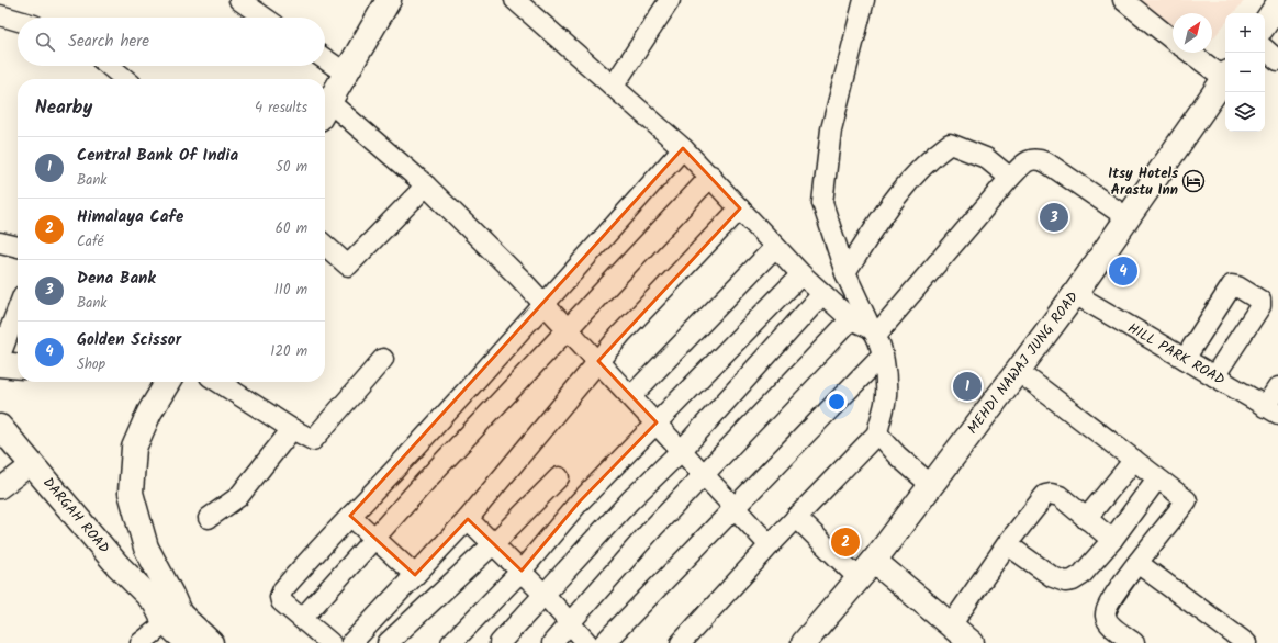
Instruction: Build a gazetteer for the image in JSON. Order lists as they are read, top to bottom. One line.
{"streets":{"main road":["MEHDI NAWAJ JUNG ROAD","DARGAH ROAD"],"street":["HILL PARK ROAD"]},"crossings":[["HILL PARK ROAD","MEHDI NAWAJ JUNG ROAD"]],"places":{"hotel":["Itsy Hotels Arastu Inn"]},"north":"top right","page":{"map_buttons":["+","−"],"search":"Search here","heading":["Nearby","4 results"],"list":[{"mark":"1","name":"Central Bank Of India","note":"Bank","value":"50 m"},{"mark":"2","name":"Himalaya Cafe","note":"Café","value":"60 m"},{"mark":"3","name":"Dena Bank","note":"Bank","value":"110 m"},{"mark":"4","name":"Golden Scissor","note":"Shop","value":"120 m"}],"pins":["3","4","1","2"]}}
